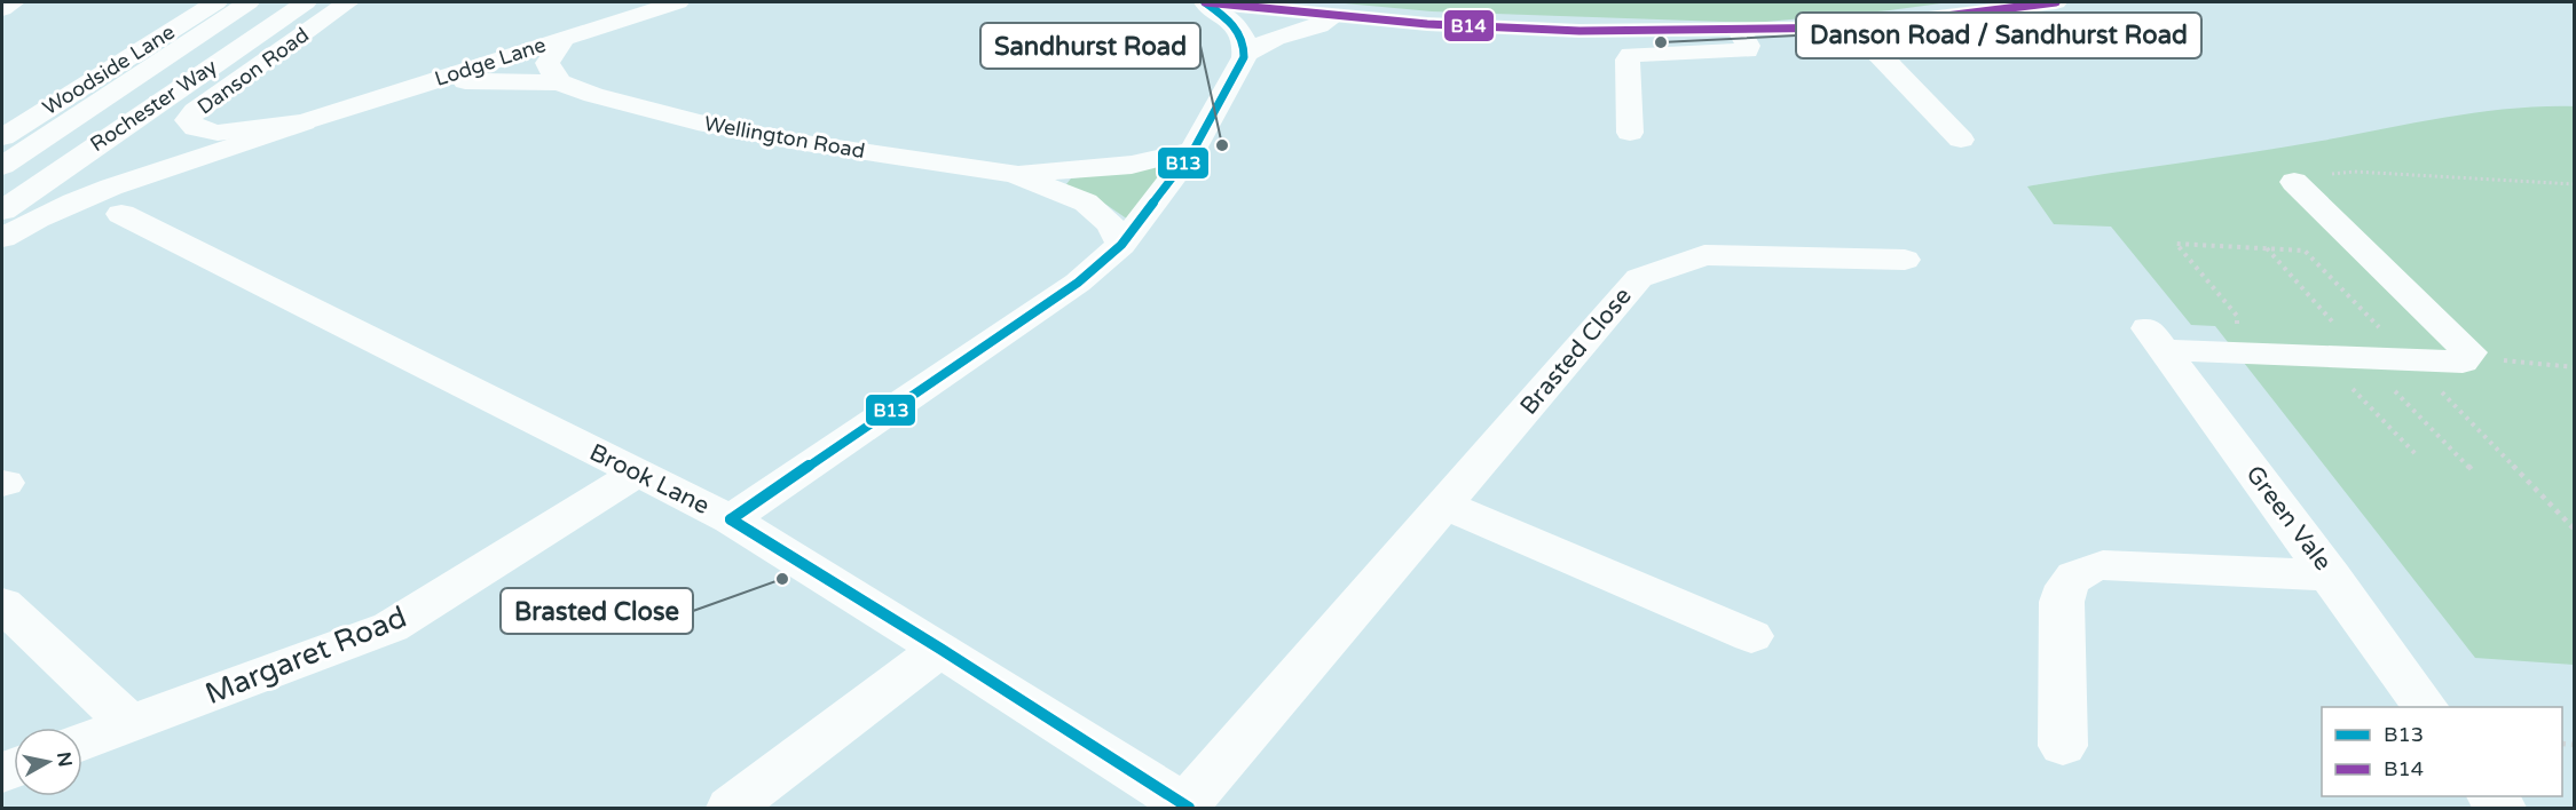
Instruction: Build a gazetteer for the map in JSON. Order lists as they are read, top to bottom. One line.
{"streets":{"main road":["Lodge Lane","Woodside Lane","Danson Road","Rochester Way","Wellington Road","Brasted Close","Brook Lane","Green Vale","Margaret Road"]},"crossings":[["Lodge Lane","Danson Road"],["Lodge Lane","Wellington Road"],["Brasted Close","Brook Lane"],["Brook Lane","Margaret Road"]],"places":["Danson Road / Sandhurst Road","Sandhurst Road","Brasted Close"],"lines":["transit line B13","transit line B14"],"legend":["B13","B14"],"north":"right"}
